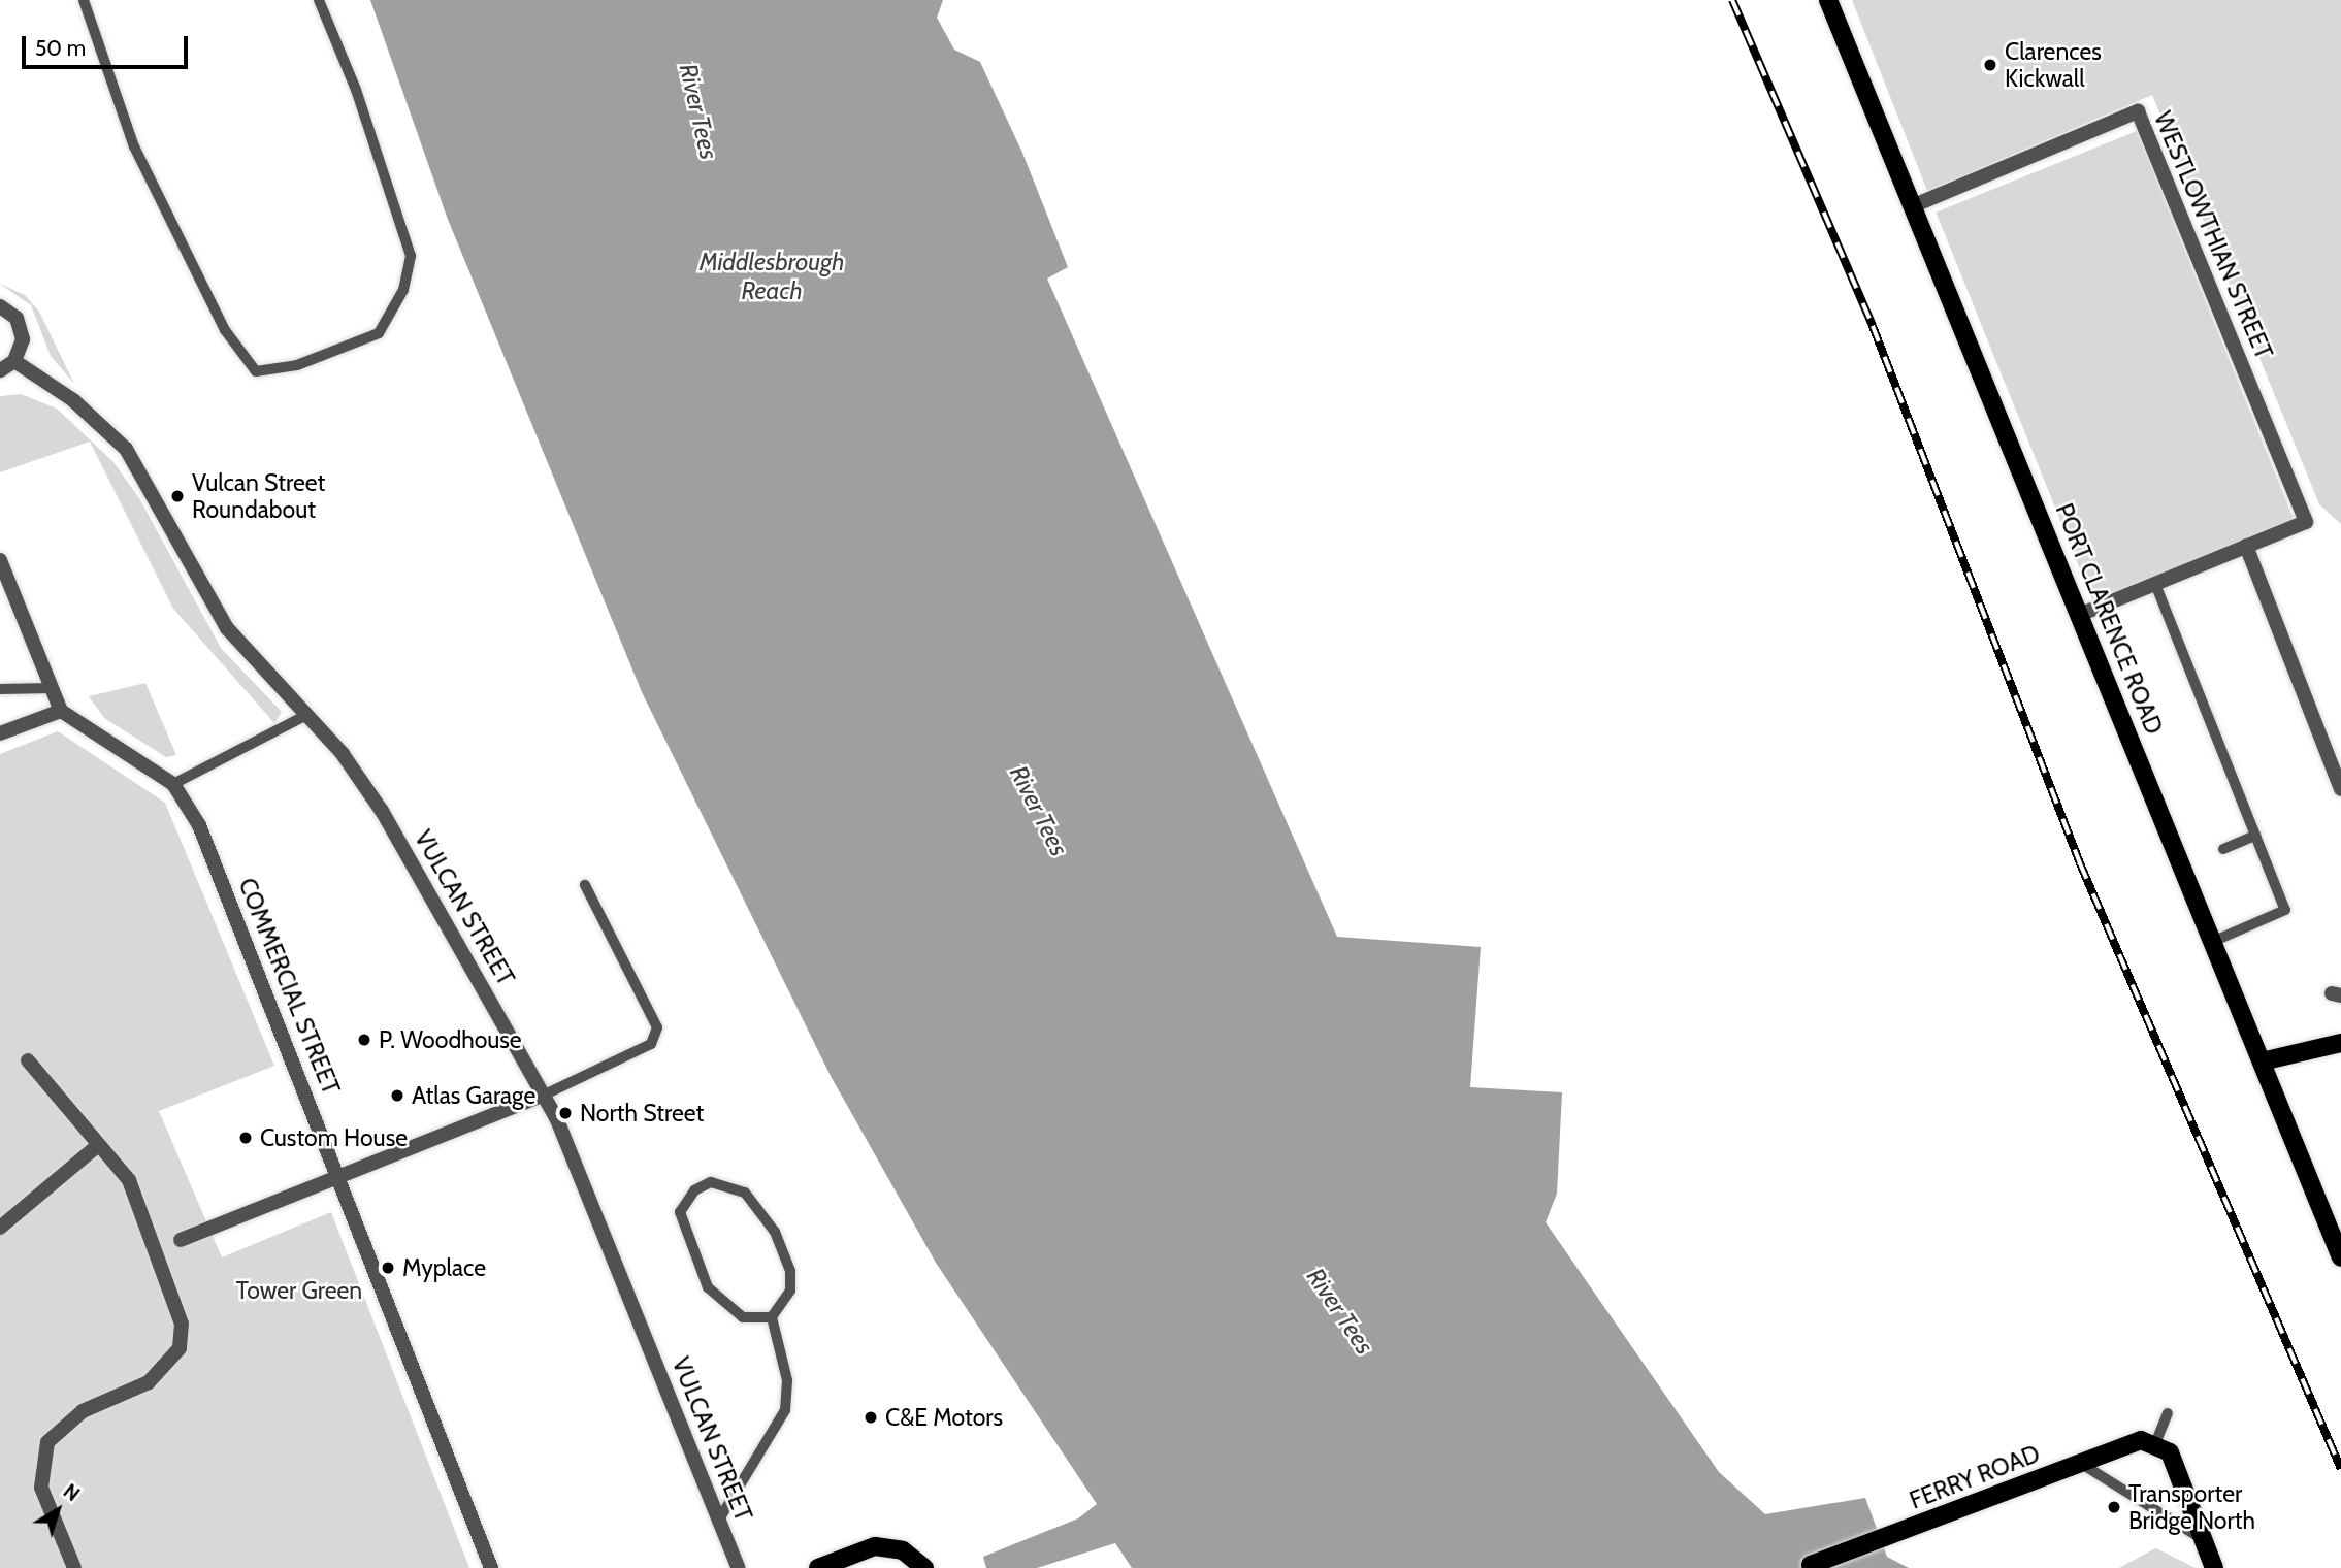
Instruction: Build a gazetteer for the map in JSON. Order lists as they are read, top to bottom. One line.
{"streets":{"main road":["PORT CLARENCE ROAD","FERRY ROAD"],"street":["WESTLOWTHIAN STREET","VULCAN STREET","COMMERCIAL STREET"]},"crossings":[["WESTLOWTHIAN STREET","PORT CLARENCE ROAD"]],"water":["River Tees","Middlesbrough Reach"],"parks":["Tower Green"],"places":["Clarences Kickwall","Vulcan Street Roundabout","P. Woodhouse","Atlas Garage","North Street","Custom House","Myplace","C&E Motors","Transporter Bridge North"],"scale_bar":"50 m","north":"top right"}
